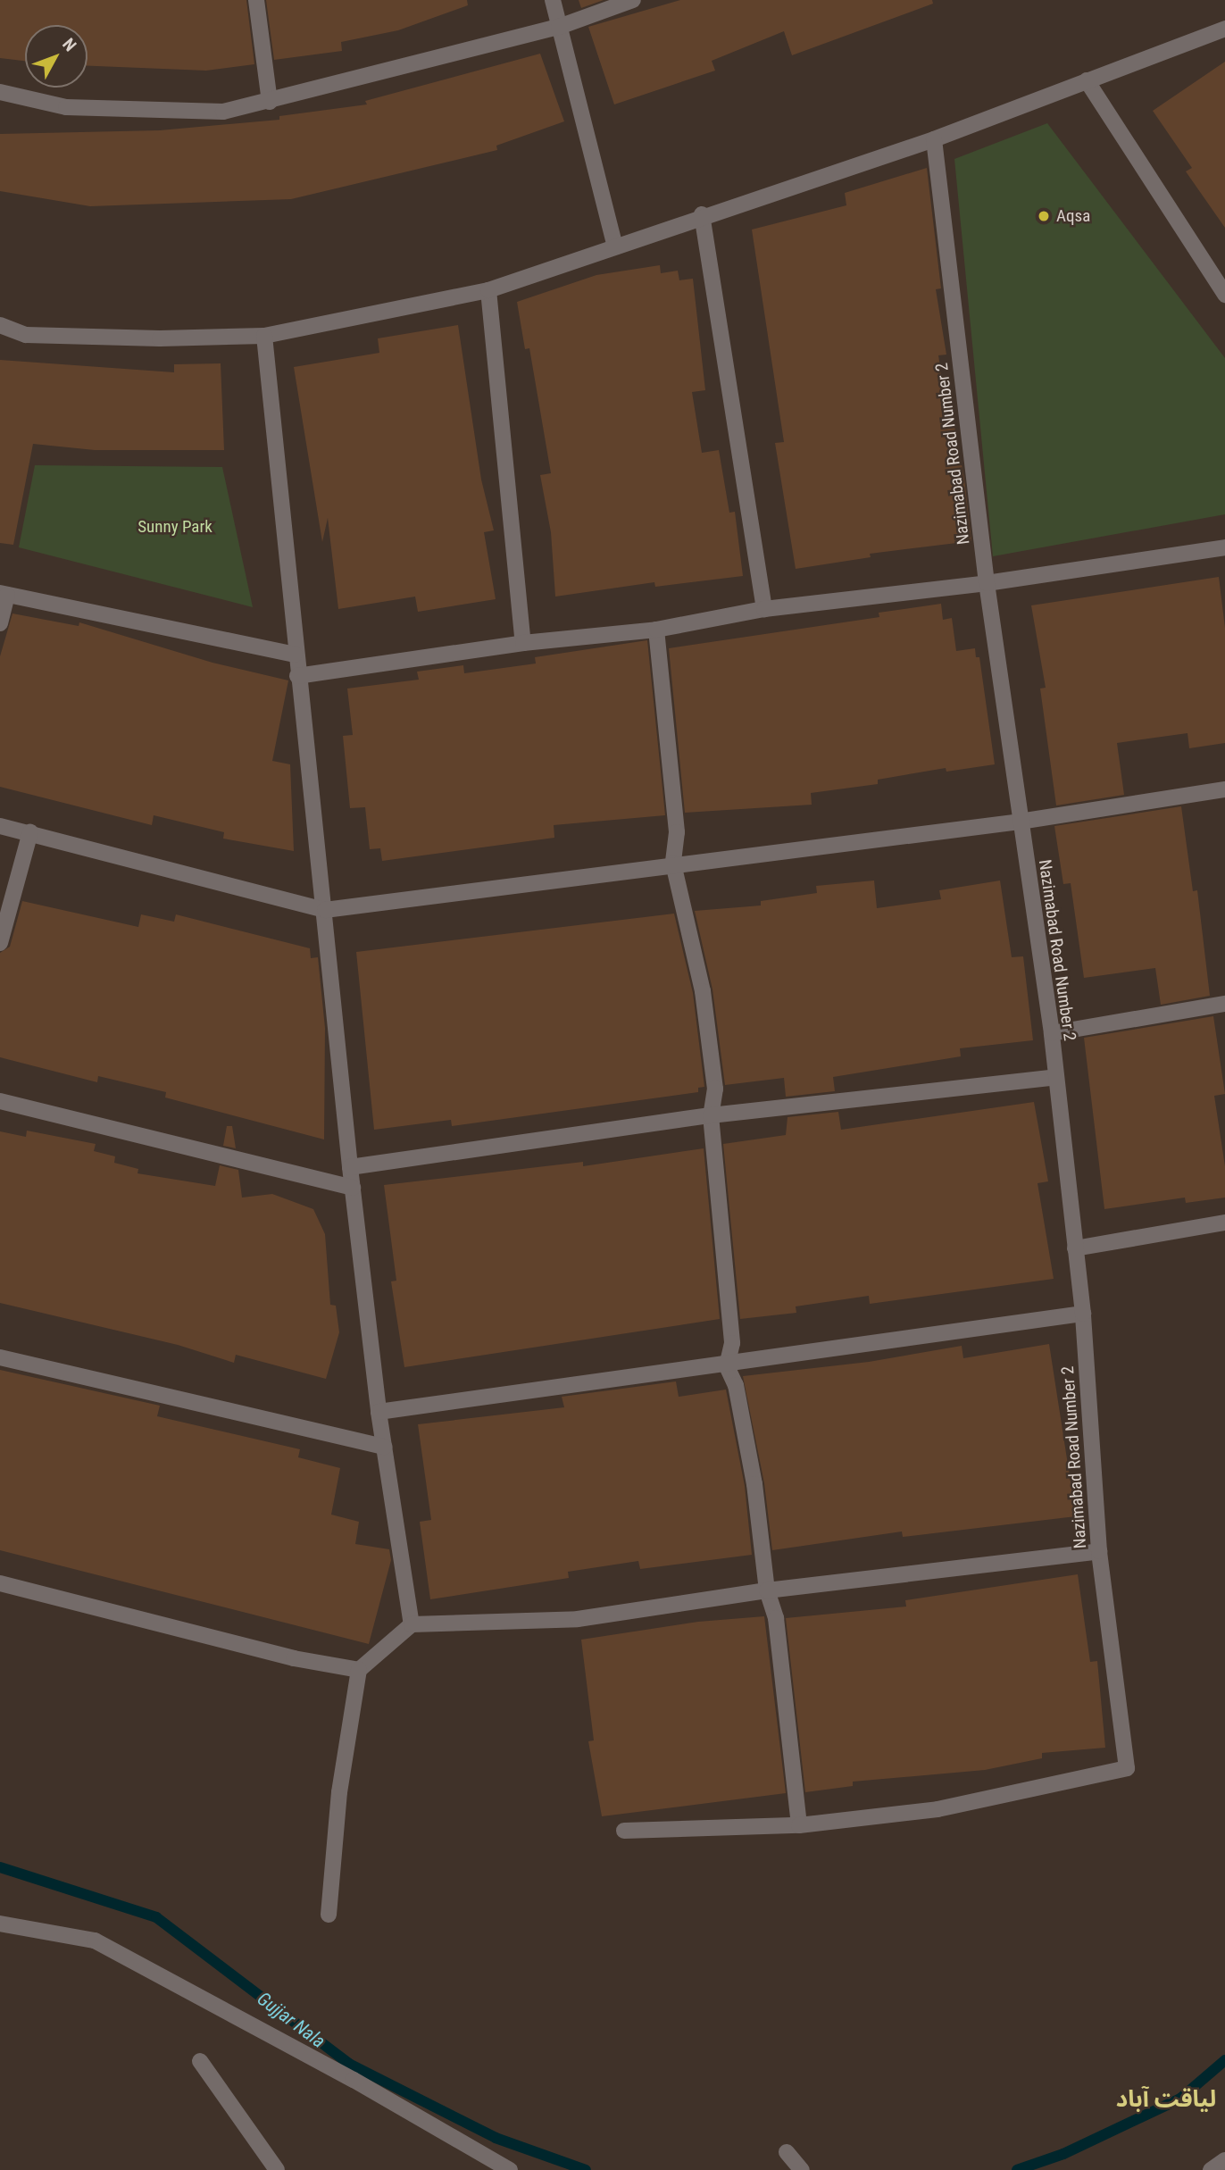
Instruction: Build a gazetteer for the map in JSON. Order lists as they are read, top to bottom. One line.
{"streets":{"street":["Nazimabad Road Number 2"]},"districts":["لياقت آباد"],"water":["Gujjar Nala"],"parks":["Sunny Park"],"places":["Aqsa"],"north":"top right"}
